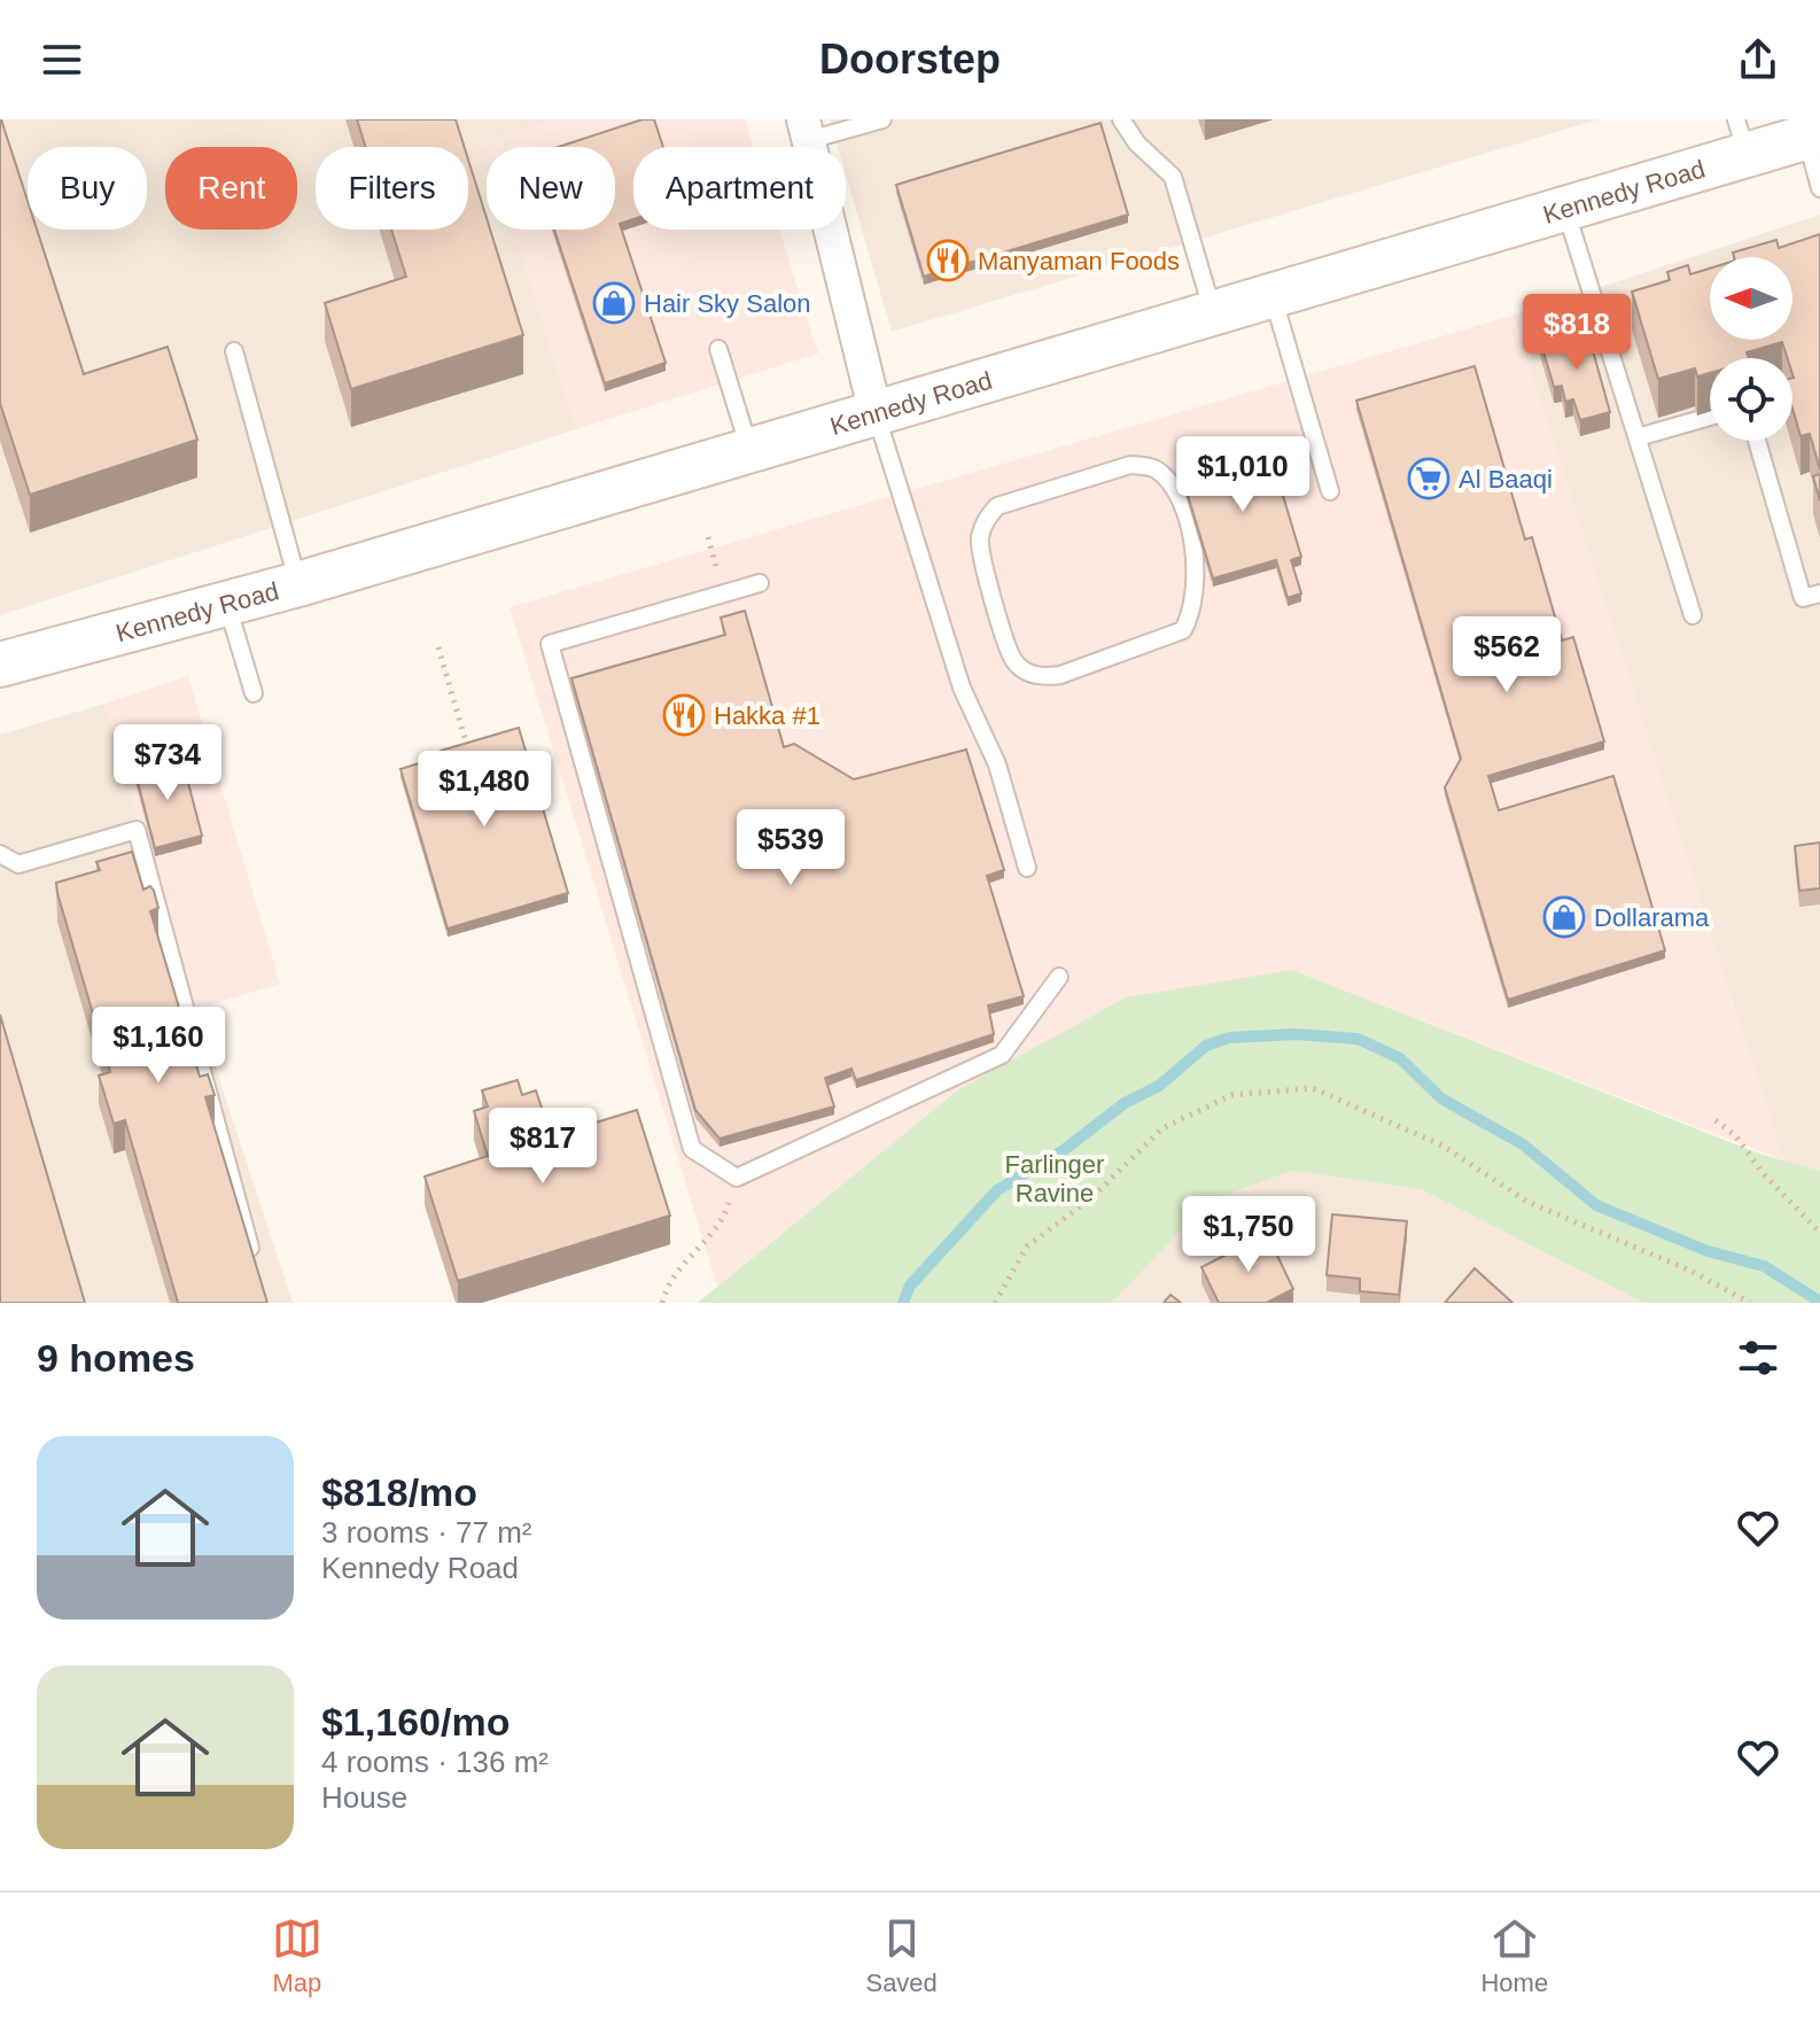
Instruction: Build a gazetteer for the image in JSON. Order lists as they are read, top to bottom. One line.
{"streets":{"main road":["Kennedy Road"]},"parks":["Farlinger Ravine"],"places":{"restaurant":["Manyaman Foods","Hakka #1"],"shop":["Hair Sky Salon","Dollarama"],"supermarket":["Al Baaqi"]},"north":"left","page":{"header":"Doorstep","chip":["Buy","Rent","Filters","New","Apartment"],"price":["$818","$1,010","$562","$734","$1,480","$539","$1,160","$817","$1,750"],"heading":"9 homes","list":[{"name":"$818/mo","note":"3 rooms · 77 m² · Kennedy Road"},{"name":"$1,160/mo","note":"4 rooms · 136 m² · House"}],"tabs":["Map","Saved","Home"]}}
